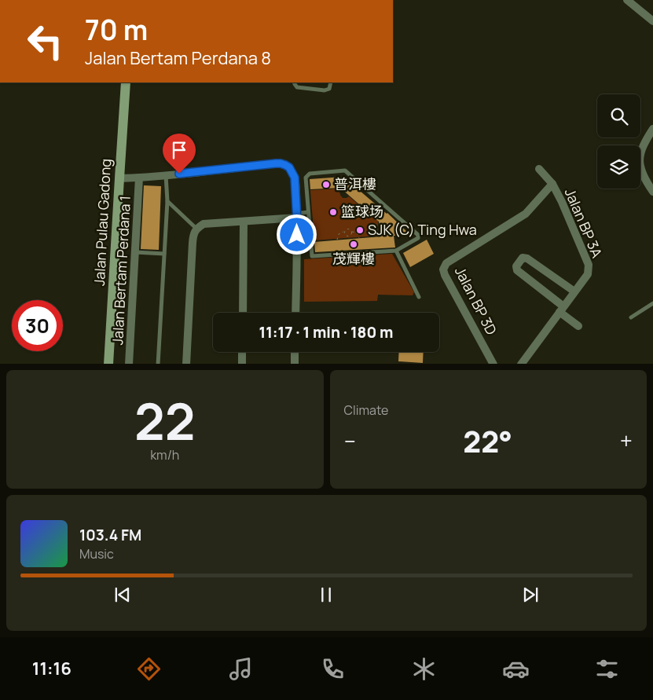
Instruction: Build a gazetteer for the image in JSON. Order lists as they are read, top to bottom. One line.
{"streets":{"main road":["Jalan Pulau Gadong"],"street":["Jalan BP 3A","Jalan Bertam Perdana 1","Jalan BP 3D"]},"crossings":[["Jalan BP 3A","Jalan BP 3D"]],"places":["普洱樓","篮球场","SJK (C) Ting Hwa","茂輝樓"],"page":{"turn":["70 m","Jalan Bertam Perdana 8"],"limit":"30","trip":"11:17 · 1 min · 180 m","tile":[["22","km/h"],"Climate"],"heat":["−","22°","+"],"song":["103.4 FM","Music"],"tabs":"11:16"}}
